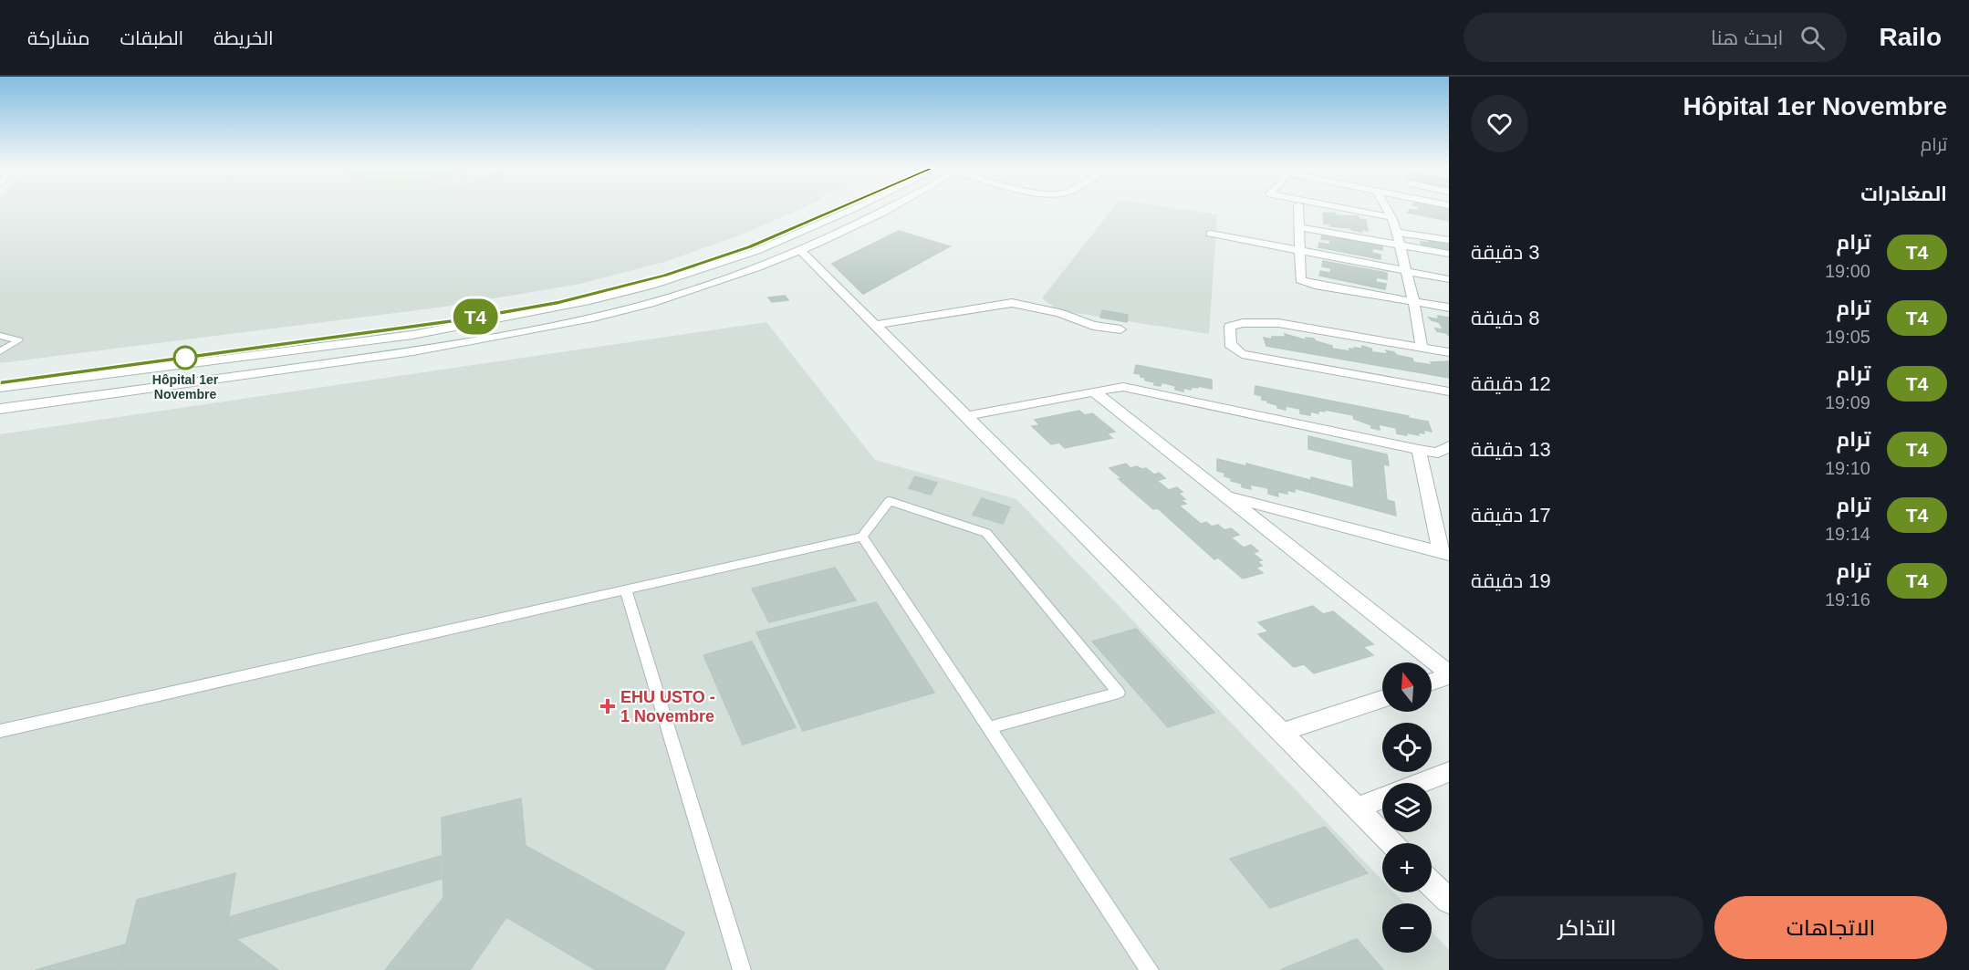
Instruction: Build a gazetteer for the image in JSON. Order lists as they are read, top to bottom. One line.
{"places":{"other":["Hôpital 1er Novembre"],"health":["EHU USTO - 1 Novembre"]},"lines":["tram line T4"],"north":"top","page":{"header":"Railo","search":"ابحث هنا","nav":["الخريطة","الطبقات","مشاركة"],"heading":[["Hôpital 1er Novembre","ترام"],"المغادرات"],"on_map":"T4","list":[{"mark":"T4","name":"ترام","note":"19:00","value":"3 دقيقة"},{"mark":"T4","name":"ترام","note":"19:05","value":"8 دقيقة"},{"mark":"T4","name":"ترام","note":"19:09","value":"12 دقيقة"},{"mark":"T4","name":"ترام","note":"19:10","value":"13 دقيقة"},{"mark":"T4","name":"ترام","note":"19:14","value":"17 دقيقة"},{"mark":"T4","name":"ترام","note":"19:16","value":"19 دقيقة"}],"map_buttons":["+","−"],"buttons":["الاتجاهات","التذاكر"]}}
